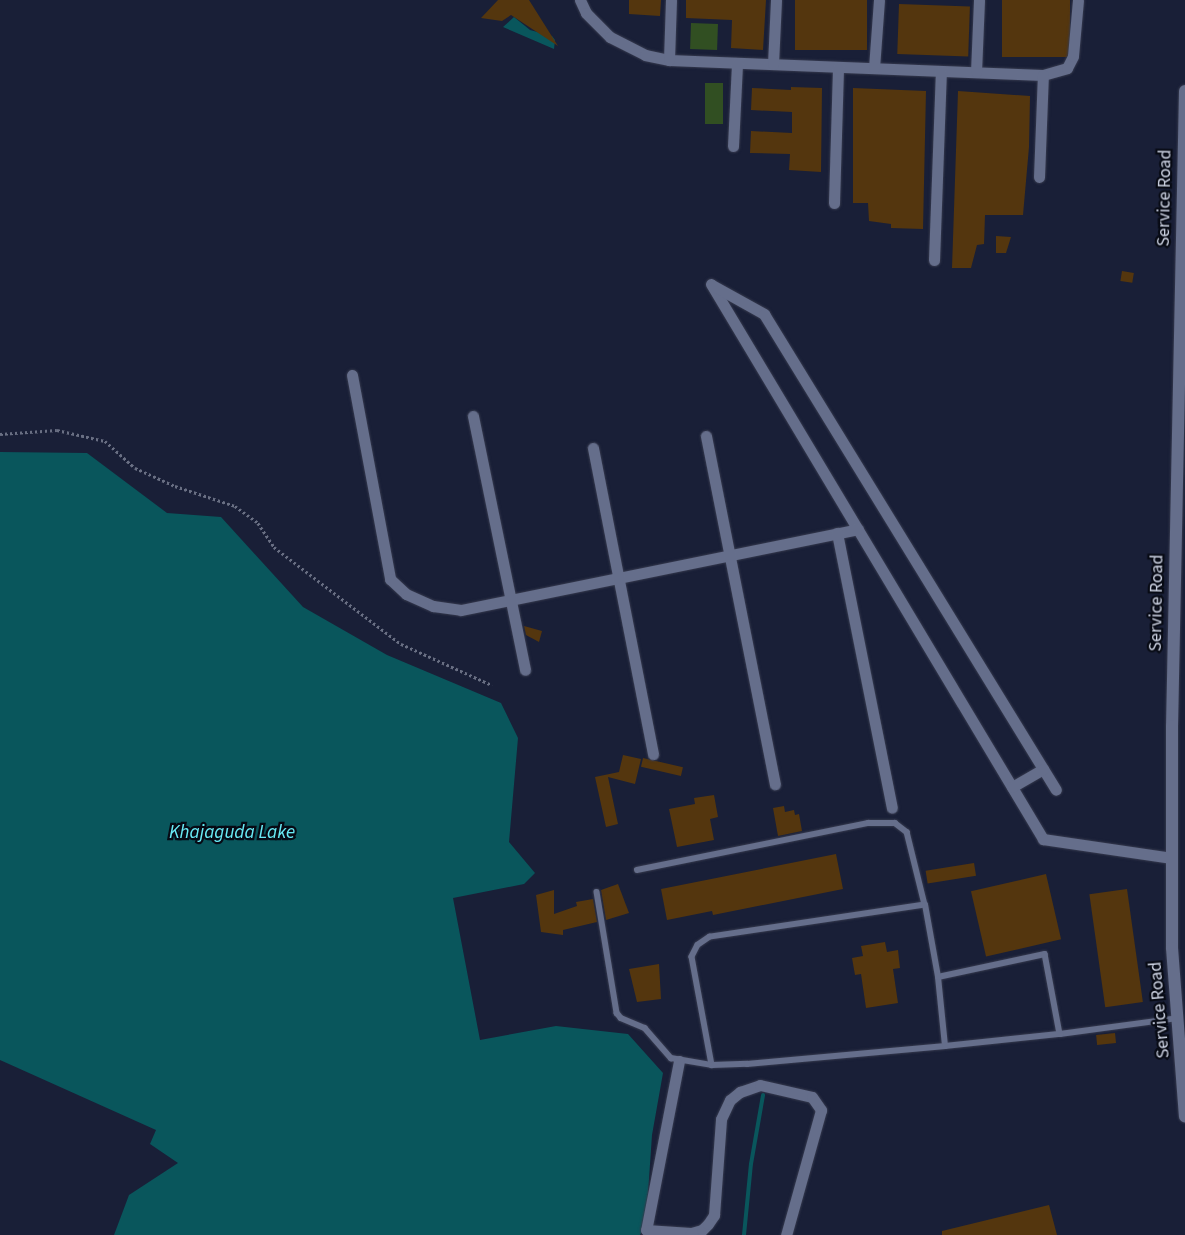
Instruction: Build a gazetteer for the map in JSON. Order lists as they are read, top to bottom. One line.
{"streets":{"main road":["Service Road"]},"water":["Khajaguda Lake"]}
